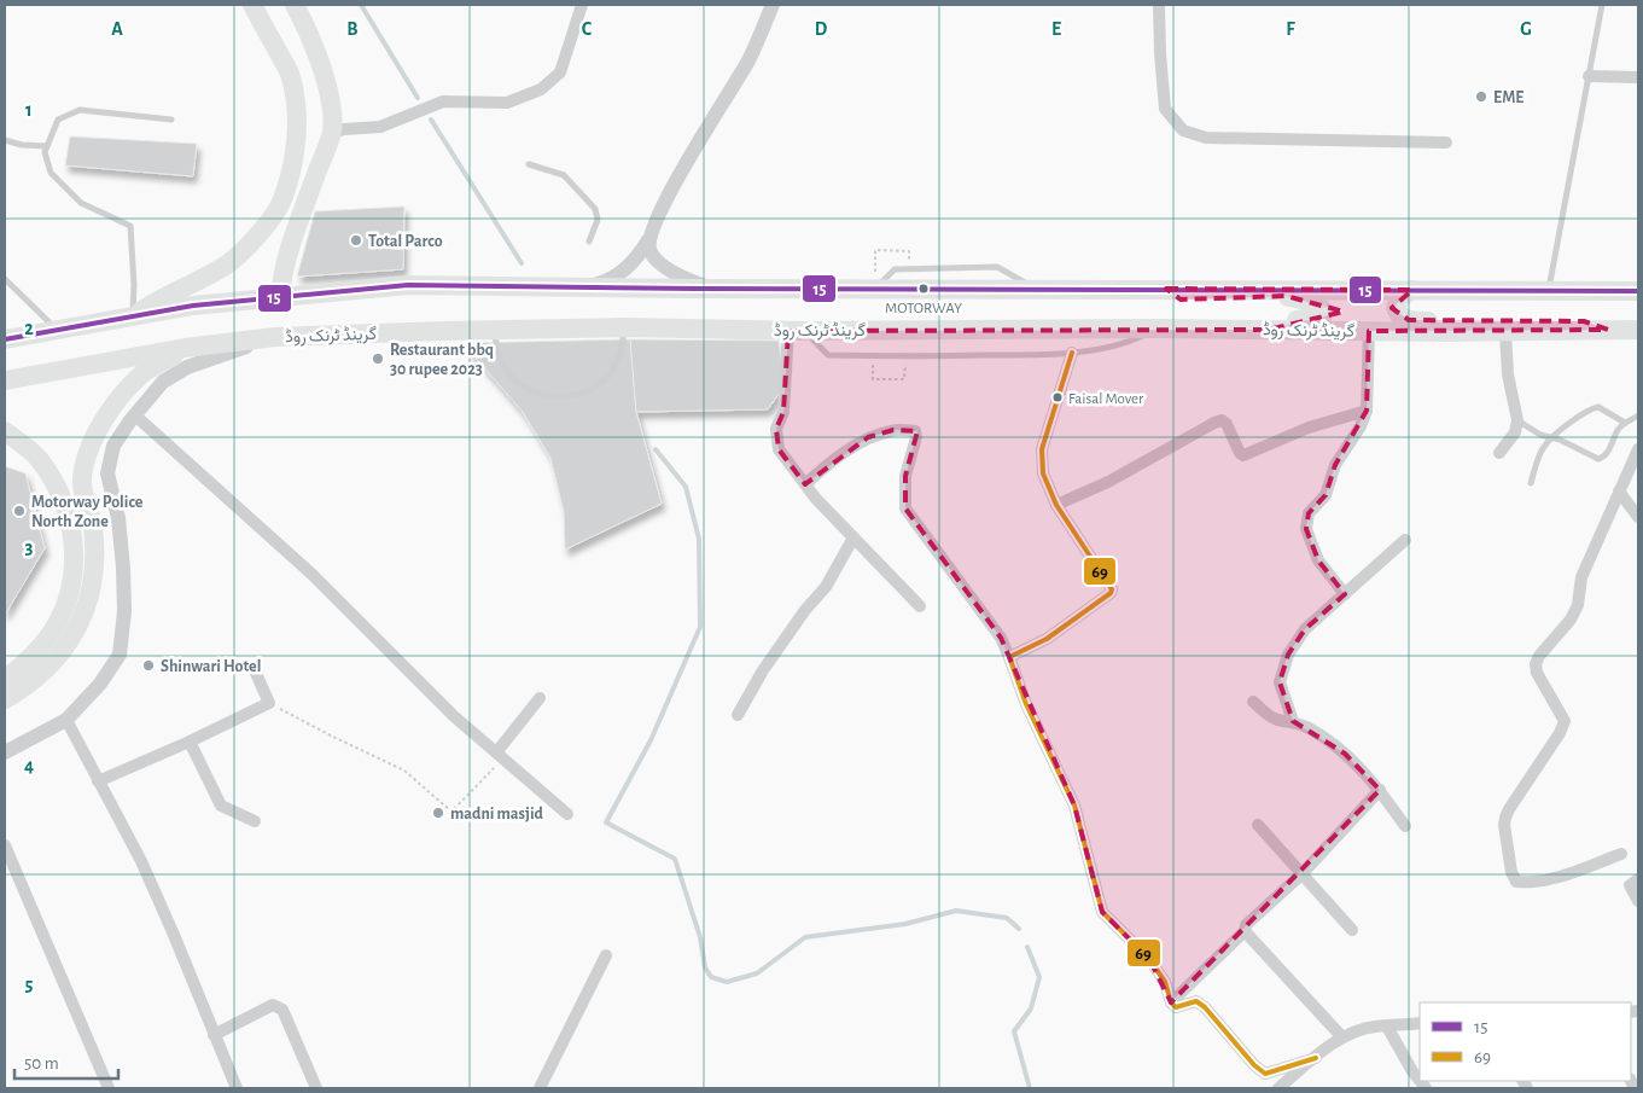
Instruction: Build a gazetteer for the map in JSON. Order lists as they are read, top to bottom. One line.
{"streets":{"main road":["گرینڈ ٹرنک روڈ"]},"places":["EME","Total Parco","MOTORWAY","Restaurant bbq 30 rupee 2023","Faisal Mover","Motorway Police North Zone","Shinwari Hotel","madni masjid"],"lines":["transit line 15","transit line 69"],"legend":["15","69"],"scale_bar":"50 m","grid":{"columns":["A","B","C","D","E","F","G"],"rows":["1","2","3","4","5"]}}
